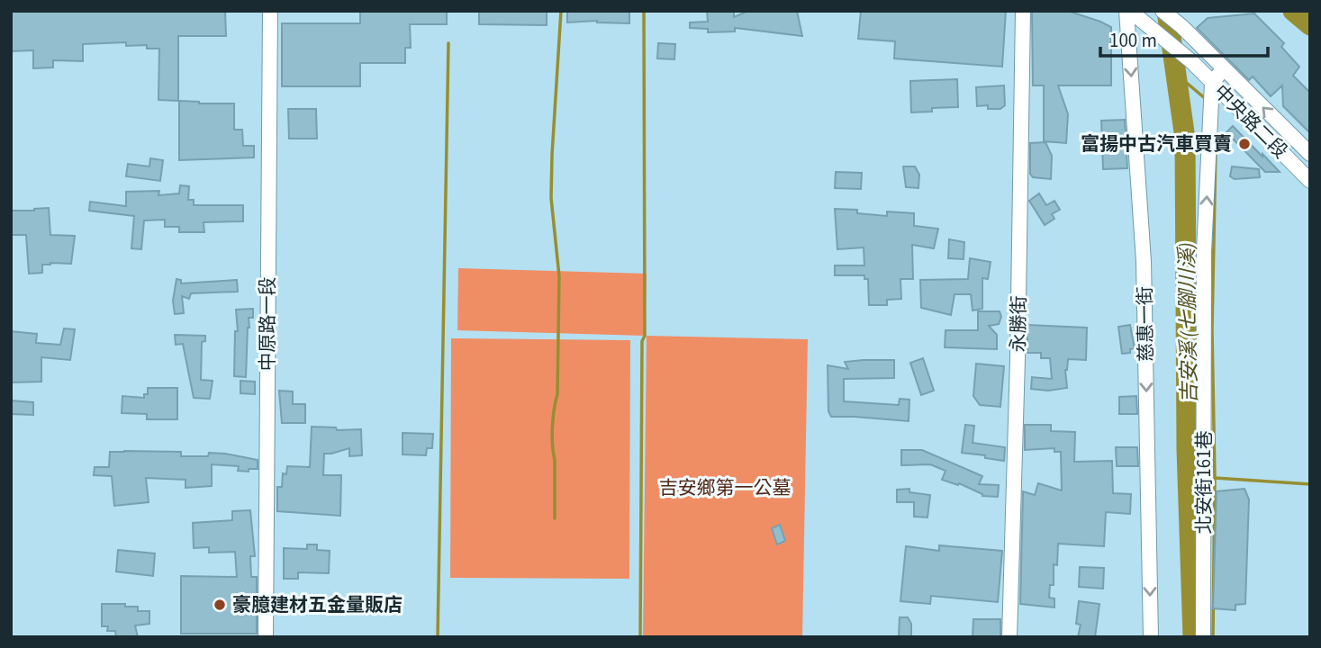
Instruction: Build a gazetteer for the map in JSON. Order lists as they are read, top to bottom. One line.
{"streets":{"street":["中央路二段","中原路一段","永勝街","慈惠一街","北安街161巷"]},"crossings":[["中央路二段","慈惠一街"],["中央路二段","北安街161巷"]],"one_way":["慈惠一街","北安街161巷"],"water":["吉安溪 (七腳川溪)"],"parks":["吉安鄉第一公墓"],"places":["富揚中古汽車買賣","豪臆建材五金量販店"],"scale_bar":"100 m"}
